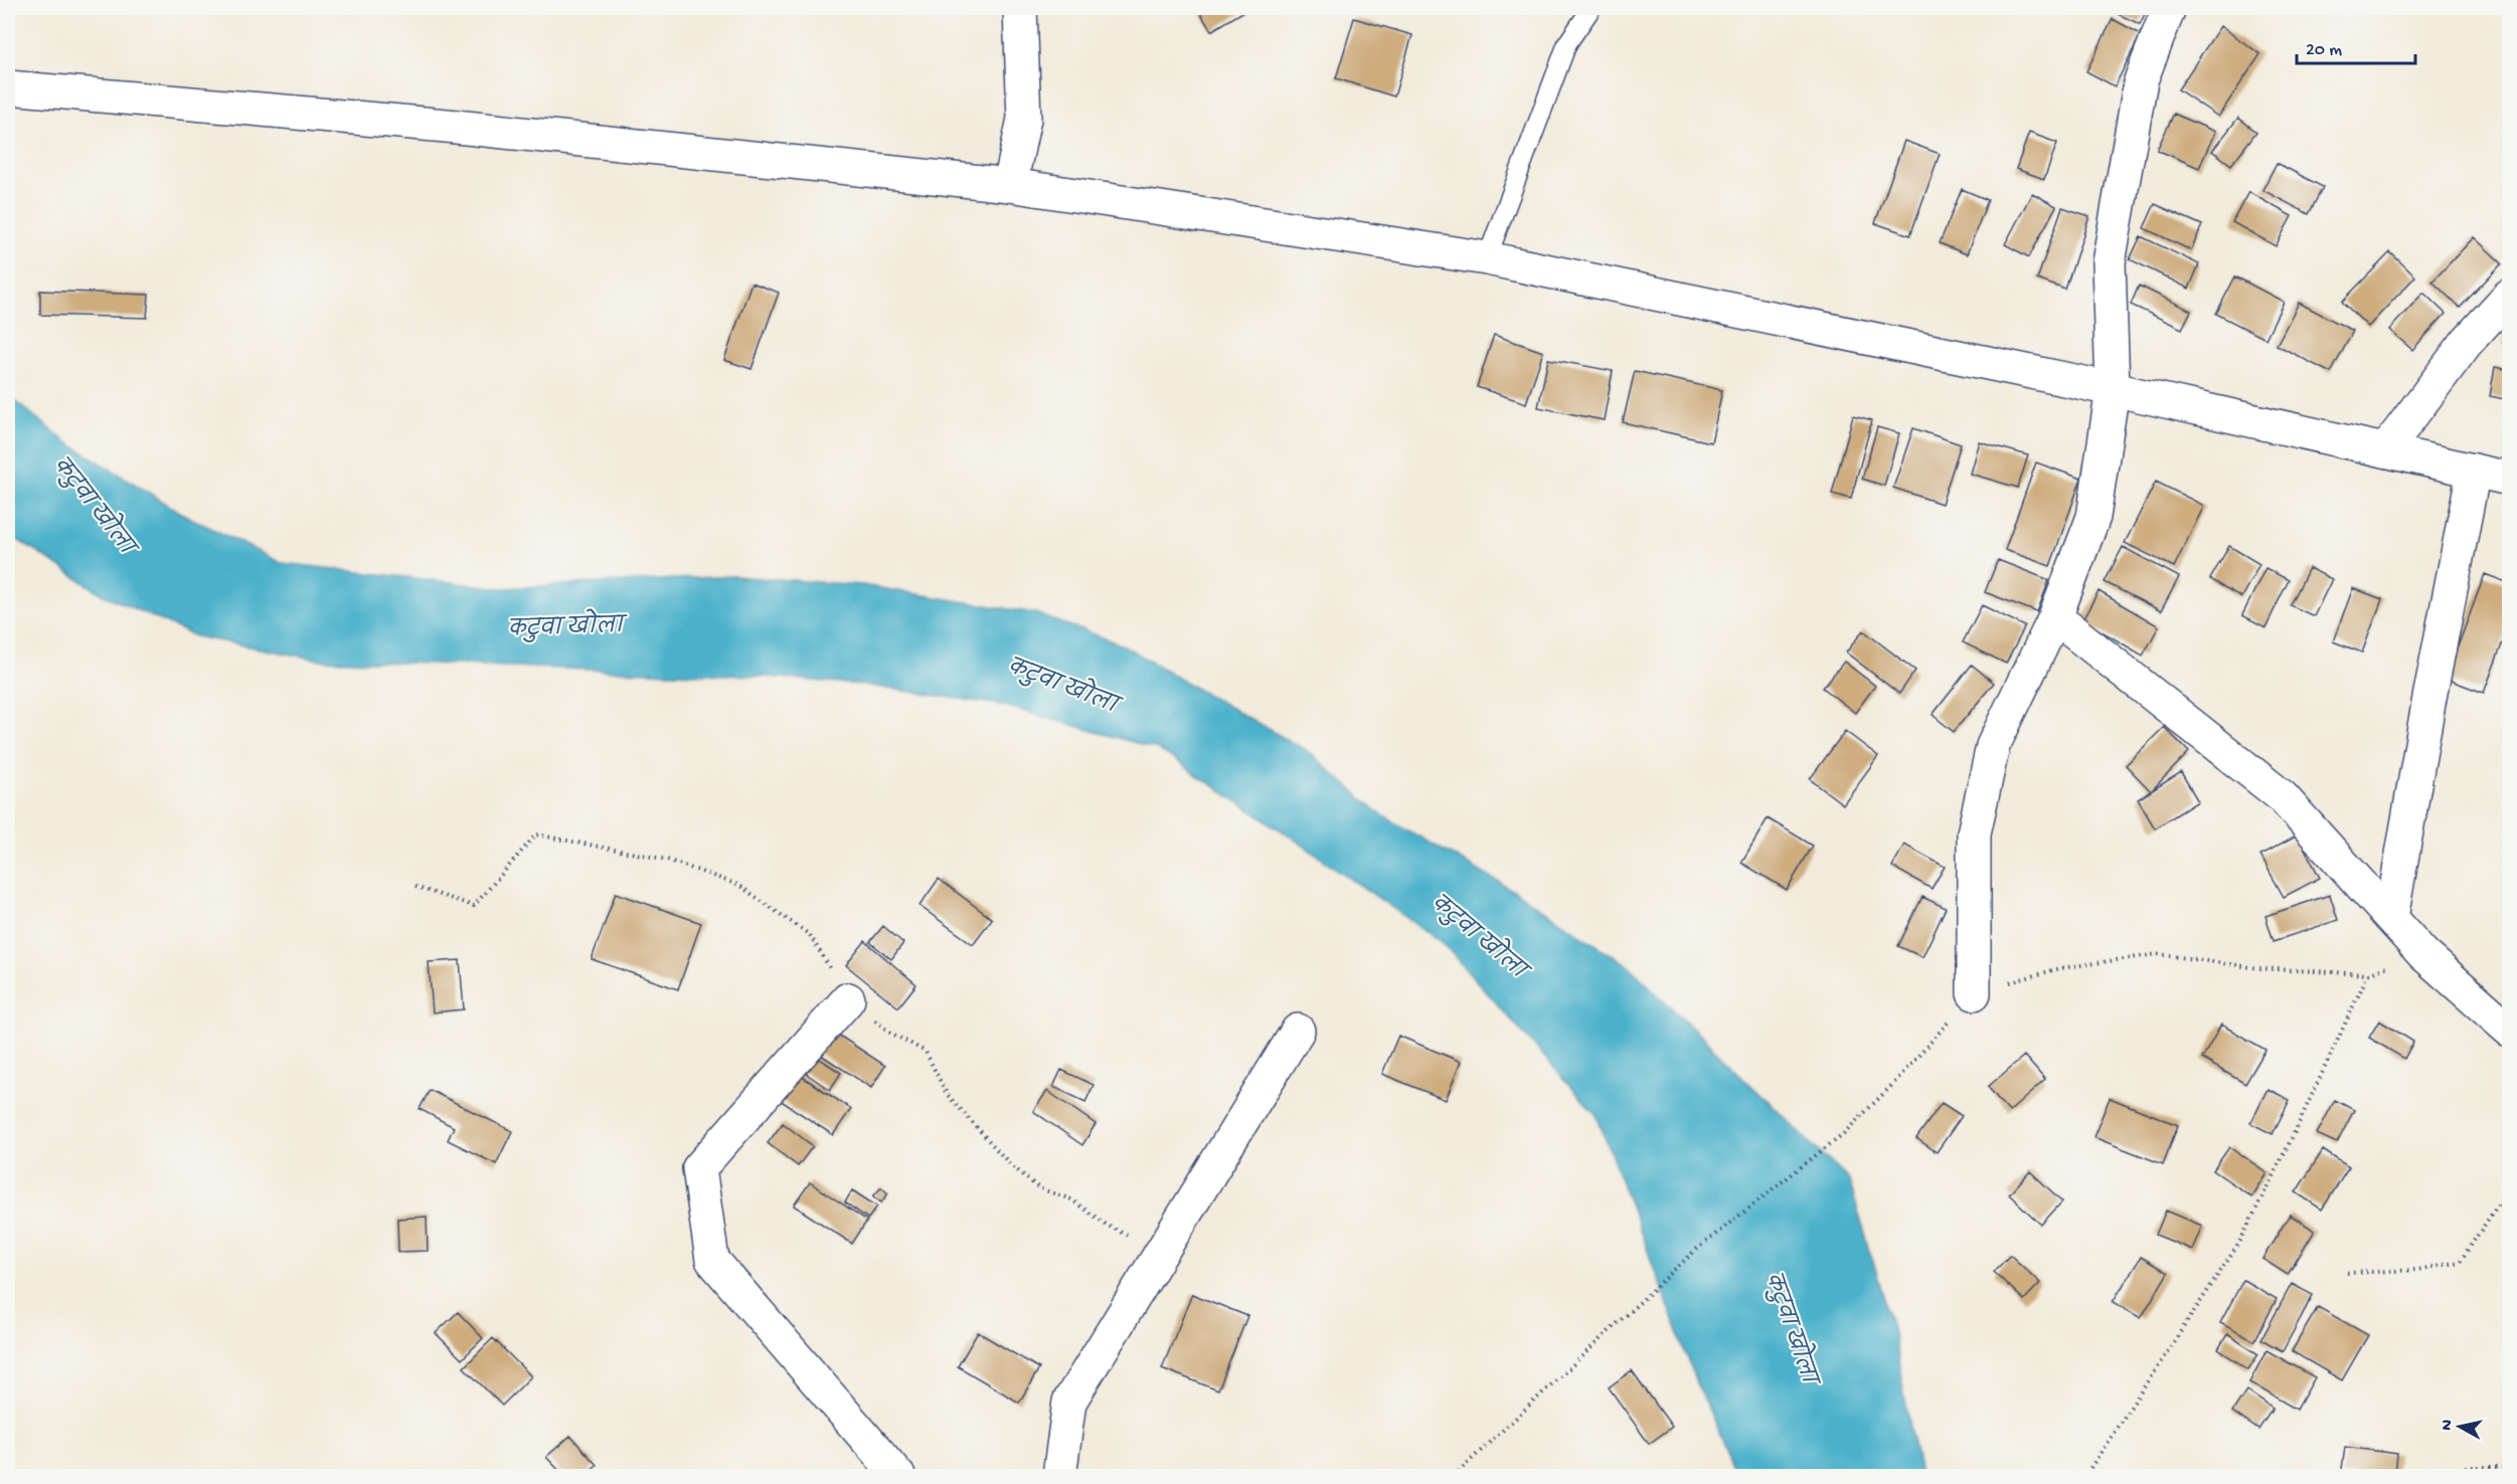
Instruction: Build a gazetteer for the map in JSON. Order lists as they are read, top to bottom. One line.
{"water":["कटुवा खोला"],"scale_bar":"20 m","north":"left"}
